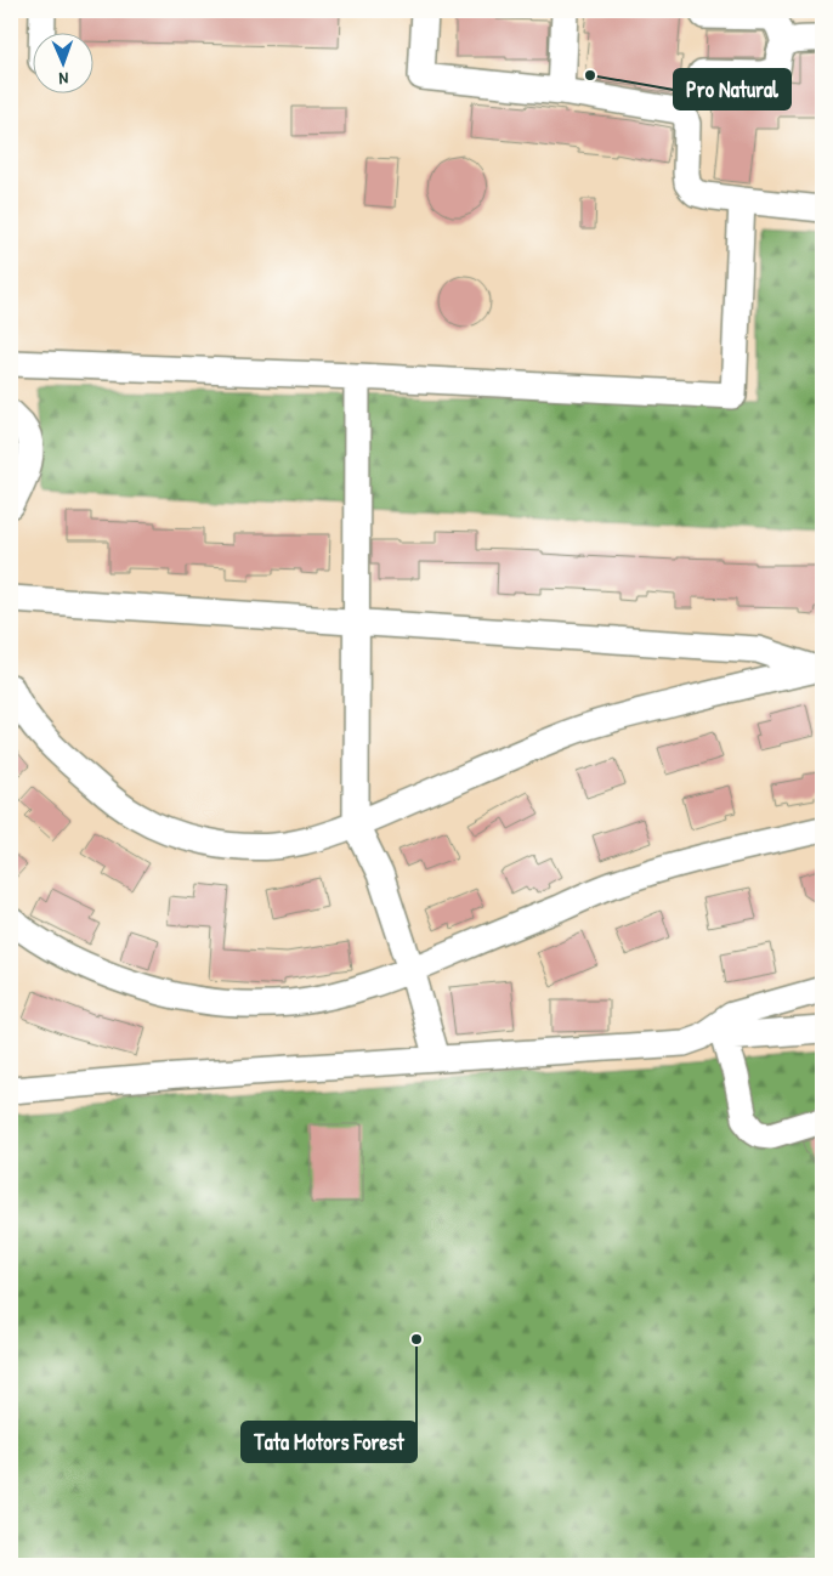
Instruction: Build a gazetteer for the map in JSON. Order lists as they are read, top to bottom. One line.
{"places":["Pro Natural","Tata Motors Forest"],"north":"bottom"}
